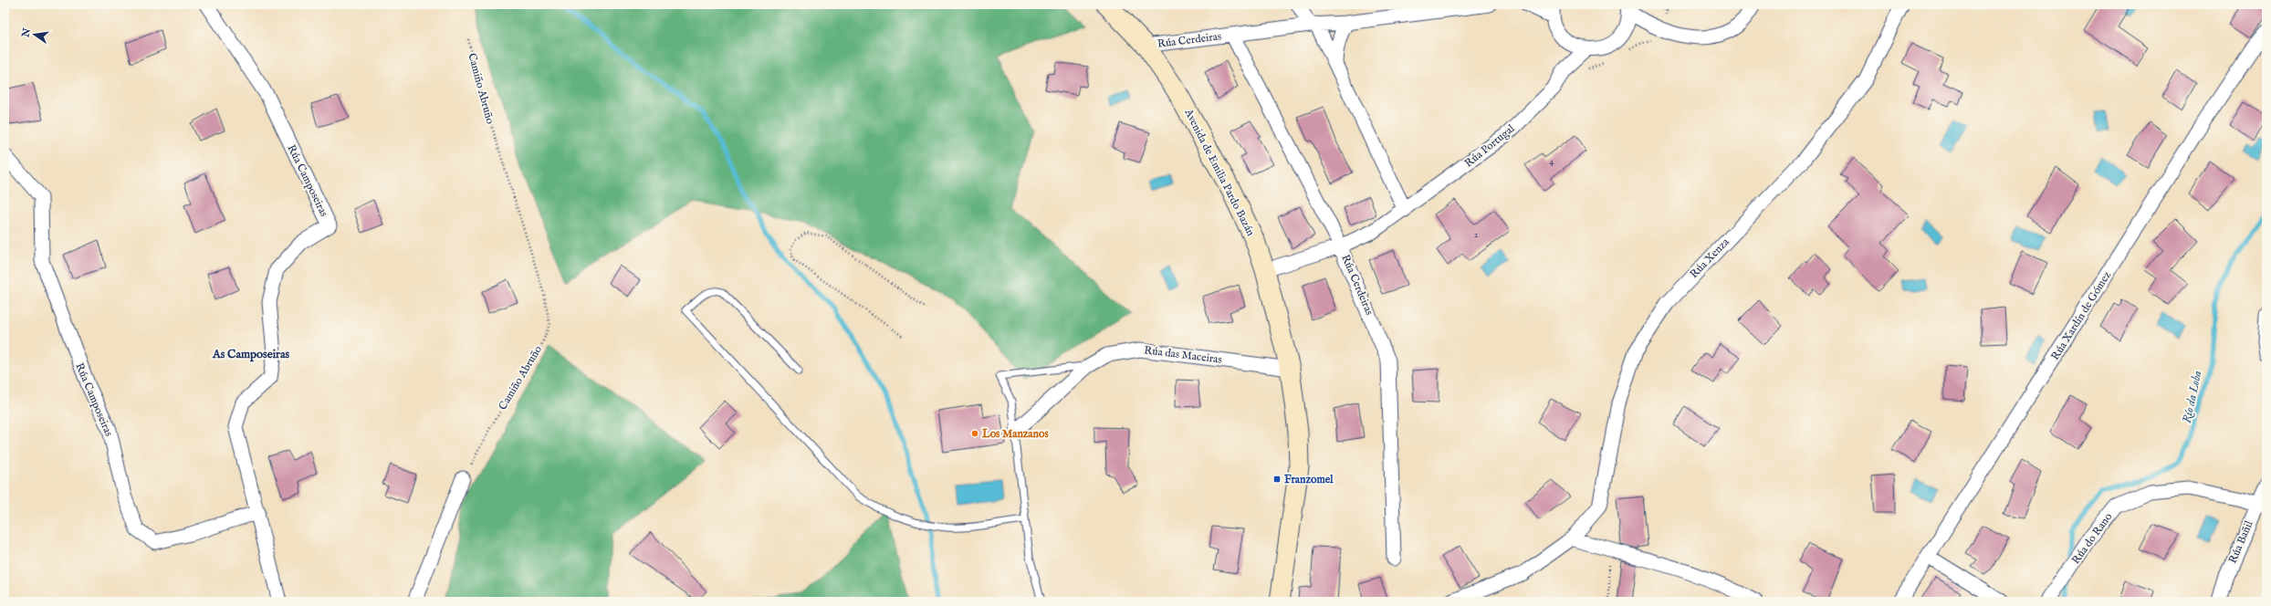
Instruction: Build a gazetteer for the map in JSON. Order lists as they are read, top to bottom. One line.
{"streets":{"street":["Rúa Cerdeiras","Rúa Portugal","Avenida de Emilia Pardo Bazán","Rúa Camposeiras","Rúa Xenza","Rúa Xardín de Gómez","Rúa das Maceiras","Rúa do Rano","Rúa Bañil"],"path":["Camiño Abruño"]},"crossings":[["Rúa Cerdeiras","Rúa Portugal"],["Rúa Cerdeiras","Avenida de Emilia Pardo Bazán"],["Rúa Portugal","Avenida de Emilia Pardo Bazán"],["Avenida de Emilia Pardo Bazán","Rúa das Maceiras"],["Rúa do Rano","Rúa Bañil"]],"districts":["As Camposeiras"],"water":["Río da Loba"],"places":{"other":["Los Manzanos"],"transit":["Franzomel"]},"house_numbers":["4","2"],"north":"left"}
